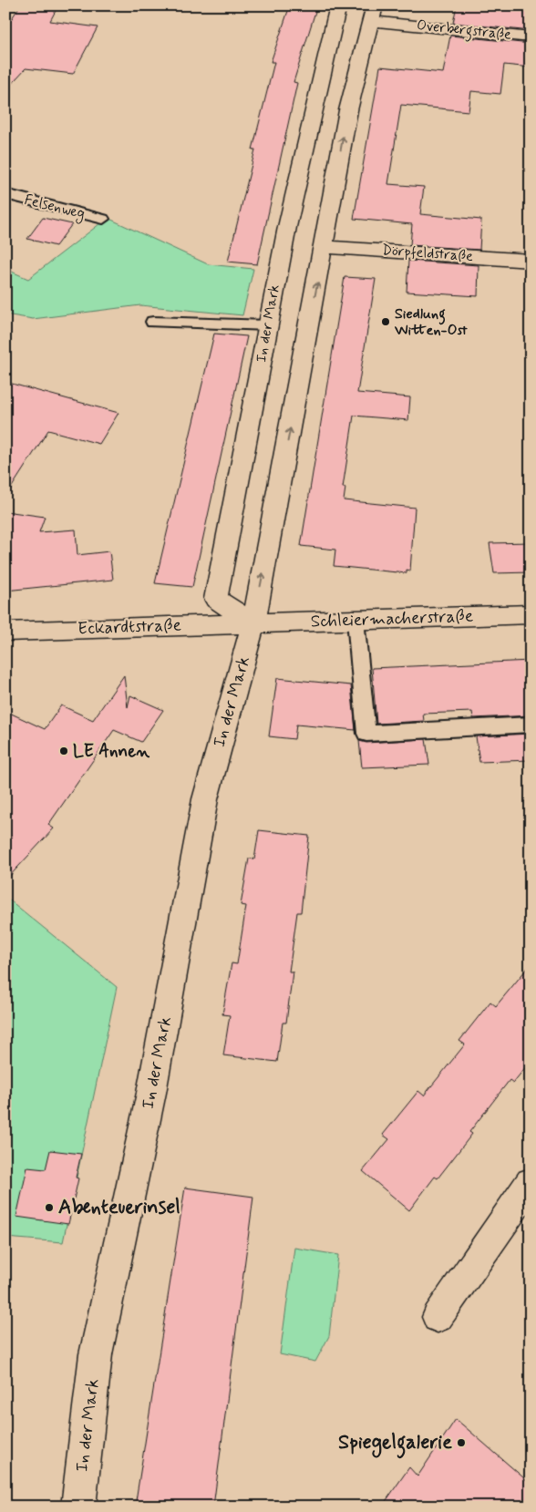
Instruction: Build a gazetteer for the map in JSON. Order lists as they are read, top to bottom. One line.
{"streets":{"street":["Overbergstraße","Dörpfeldstraße","In der Mark","Schleiermacherstraße","Eckardtstraße"],"lane":["Felsenweg"]},"crossings":[["Overbergstraße","In der Mark"],["Dörpfeldstraße","In der Mark"],["In der Mark","Schleiermacherstraße"],["In der Mark","Eckardtstraße"],["Schleiermacherstraße","Eckardtstraße"]],"places":["Siedlung Witten-Ost","LE Annen","Abenteuerinsel","Spiegelgalerie"]}
